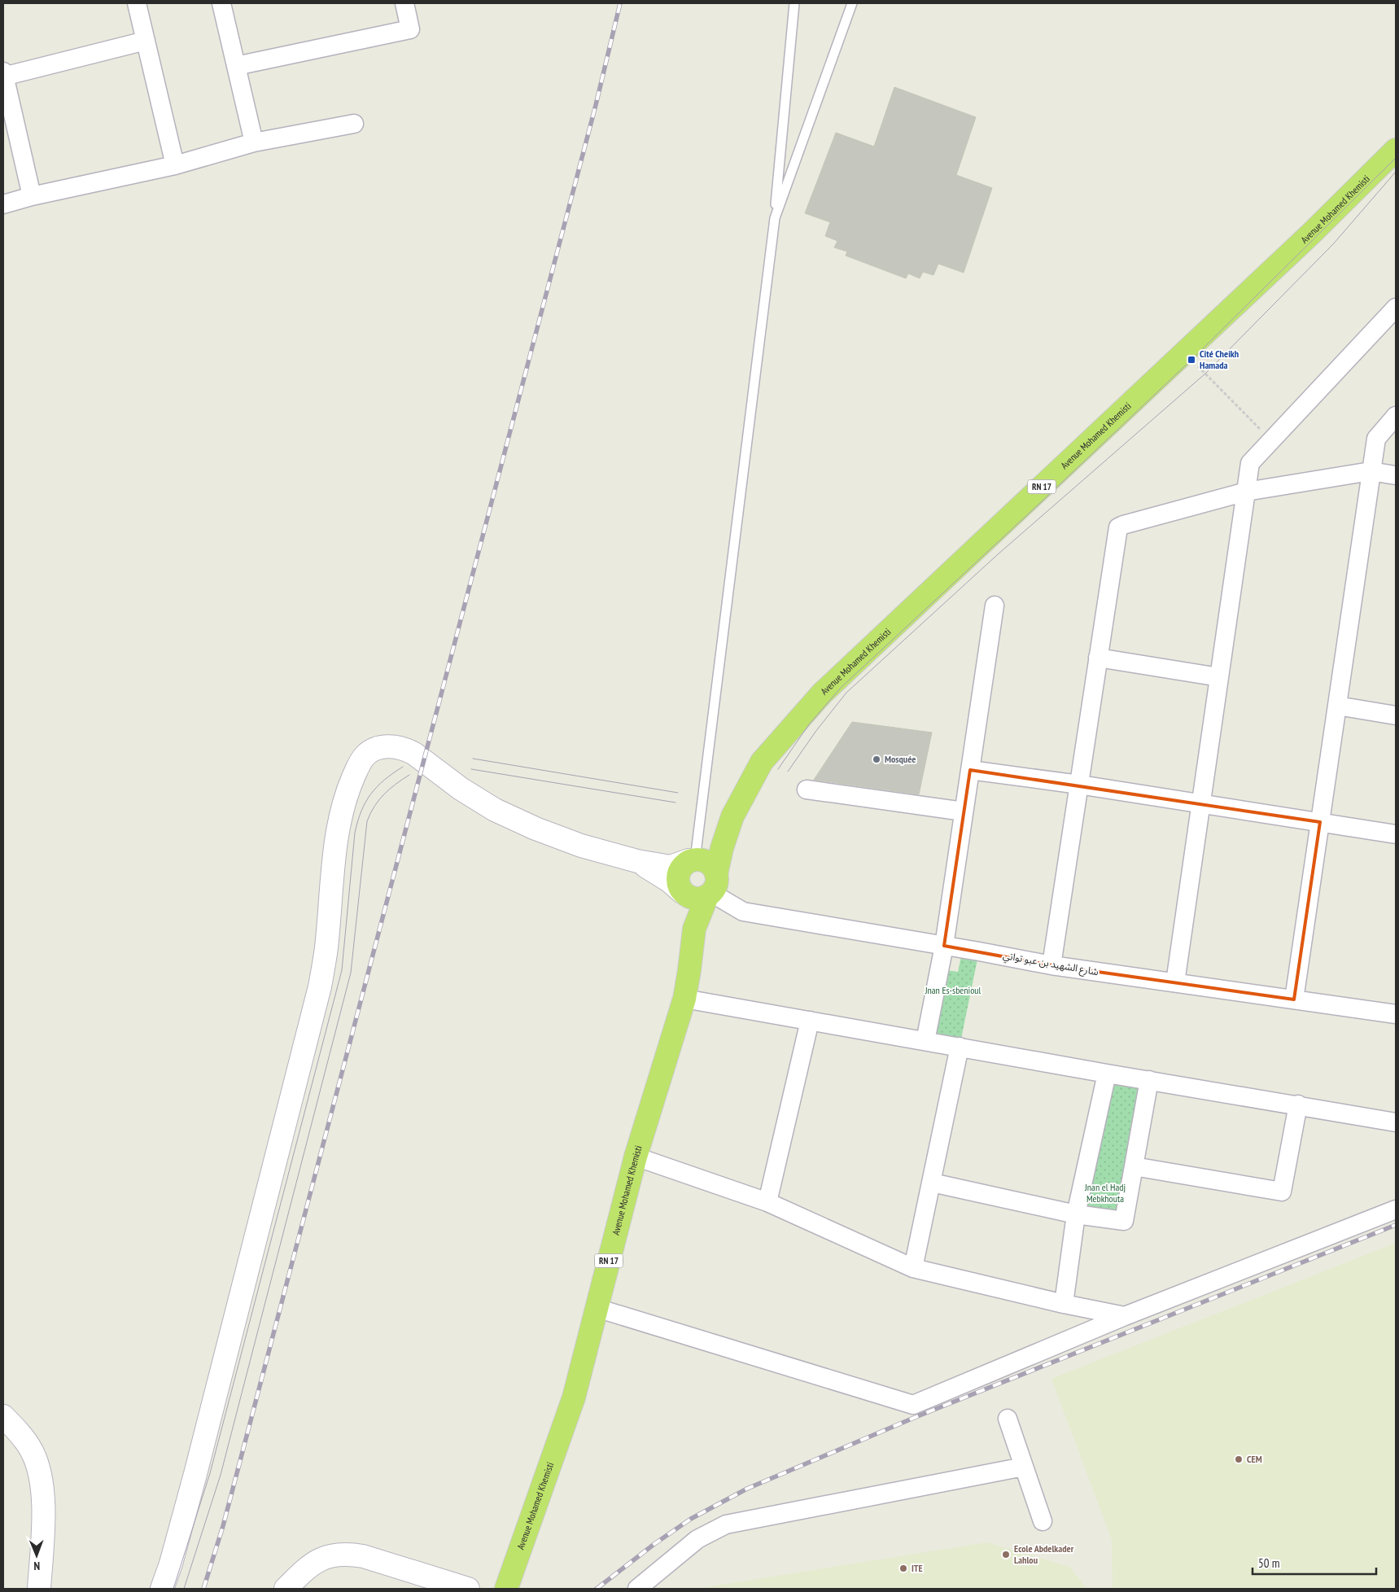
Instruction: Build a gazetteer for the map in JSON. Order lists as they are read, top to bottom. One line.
{"streets":{"main road":["Avenue Mohamed Khemisti","RN 17"],"street":["شارع الشهيد بن عبو تواتي"]},"crossings":[["Avenue Mohamed Khemisti","شارع الشهيد بن عبو تواتي"]],"parks":["Jnan Es-sbenioul","Jnan el Hadj Mebkhouta"],"places":{"transit":["Cité Cheikh Hamada"],"other":["Mosquée","CEM","Ecole Abdelkader Lahlou","ITE"]},"scale_bar":"50 m","north":"bottom"}
